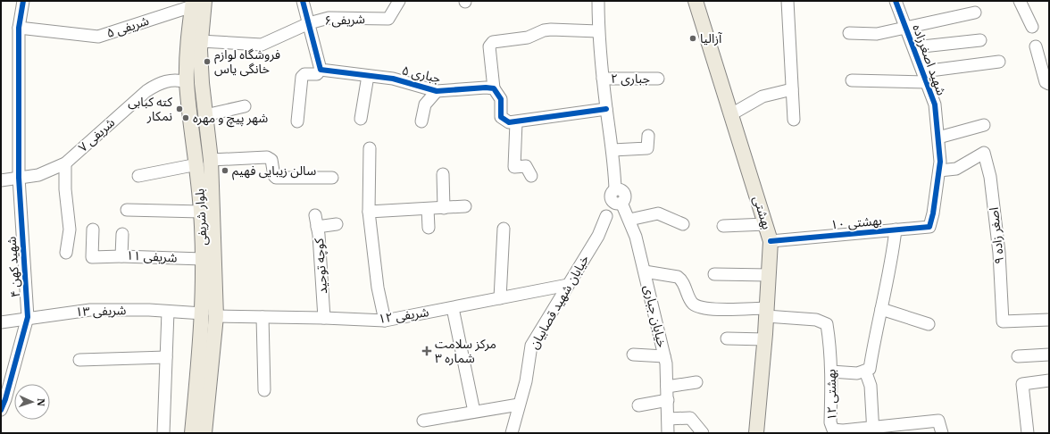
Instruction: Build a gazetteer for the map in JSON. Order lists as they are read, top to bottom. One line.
{"streets":{"main road":["بهشتی","بلوار شریفی"],"street":["شریفی۶","شریفی ۵","شهید اصغرزاده","جباری ۵","جباری ۲","شریفی ۷","بهشتی ۱۰","اصغر زاده ۹","شریفی ۱۱","کوچه توحید","شهید کهن ۴","خیابان شهید قصابیان","شریفی ۱۳","شریفی ۱۲","خیابان جباری","بهشتی ۱۲"]},"crossings":[["شریفی۶","بلوار شریفی"],["شریفی ۵","بلوار شریفی"],["شریفی ۵","شهید کهن ۴"],["شهید اصغرزاده","بهشتی ۱۰"],["شهید اصغرزاده","اصغر زاده ۹"],["جباری ۲","خیابان جباری"],["شریفی ۷","بلوار شریفی"],["شریفی ۷","شهید کهن ۴"],["بهشتی","بهشتی ۱۰"],["بهشتی","بهشتی ۱۲"],["بلوار شریفی","شریفی ۱۱"],["بلوار شریفی","شریفی ۱۳"],["بلوار شریفی","شریفی ۱۲"],["کوچه توحید","شریفی ۱۲"],["شهید کهن ۴","شریفی ۱۳"],["خیابان شهید قصابیان","شریفی ۱۲"],["خیابان شهید قصابیان","خیابان جباری"],["شریفی ۱۳","شریفی ۱۲"]],"places":{"other":["آزالیا","فروشگاه لوازم خانگی یاس","کته کبابی نمکار","شهر پیچ و مهره","سالن زیبایی فهیم"],"health":["مرکز سلامت شماره ۳"]},"north":"right"}
